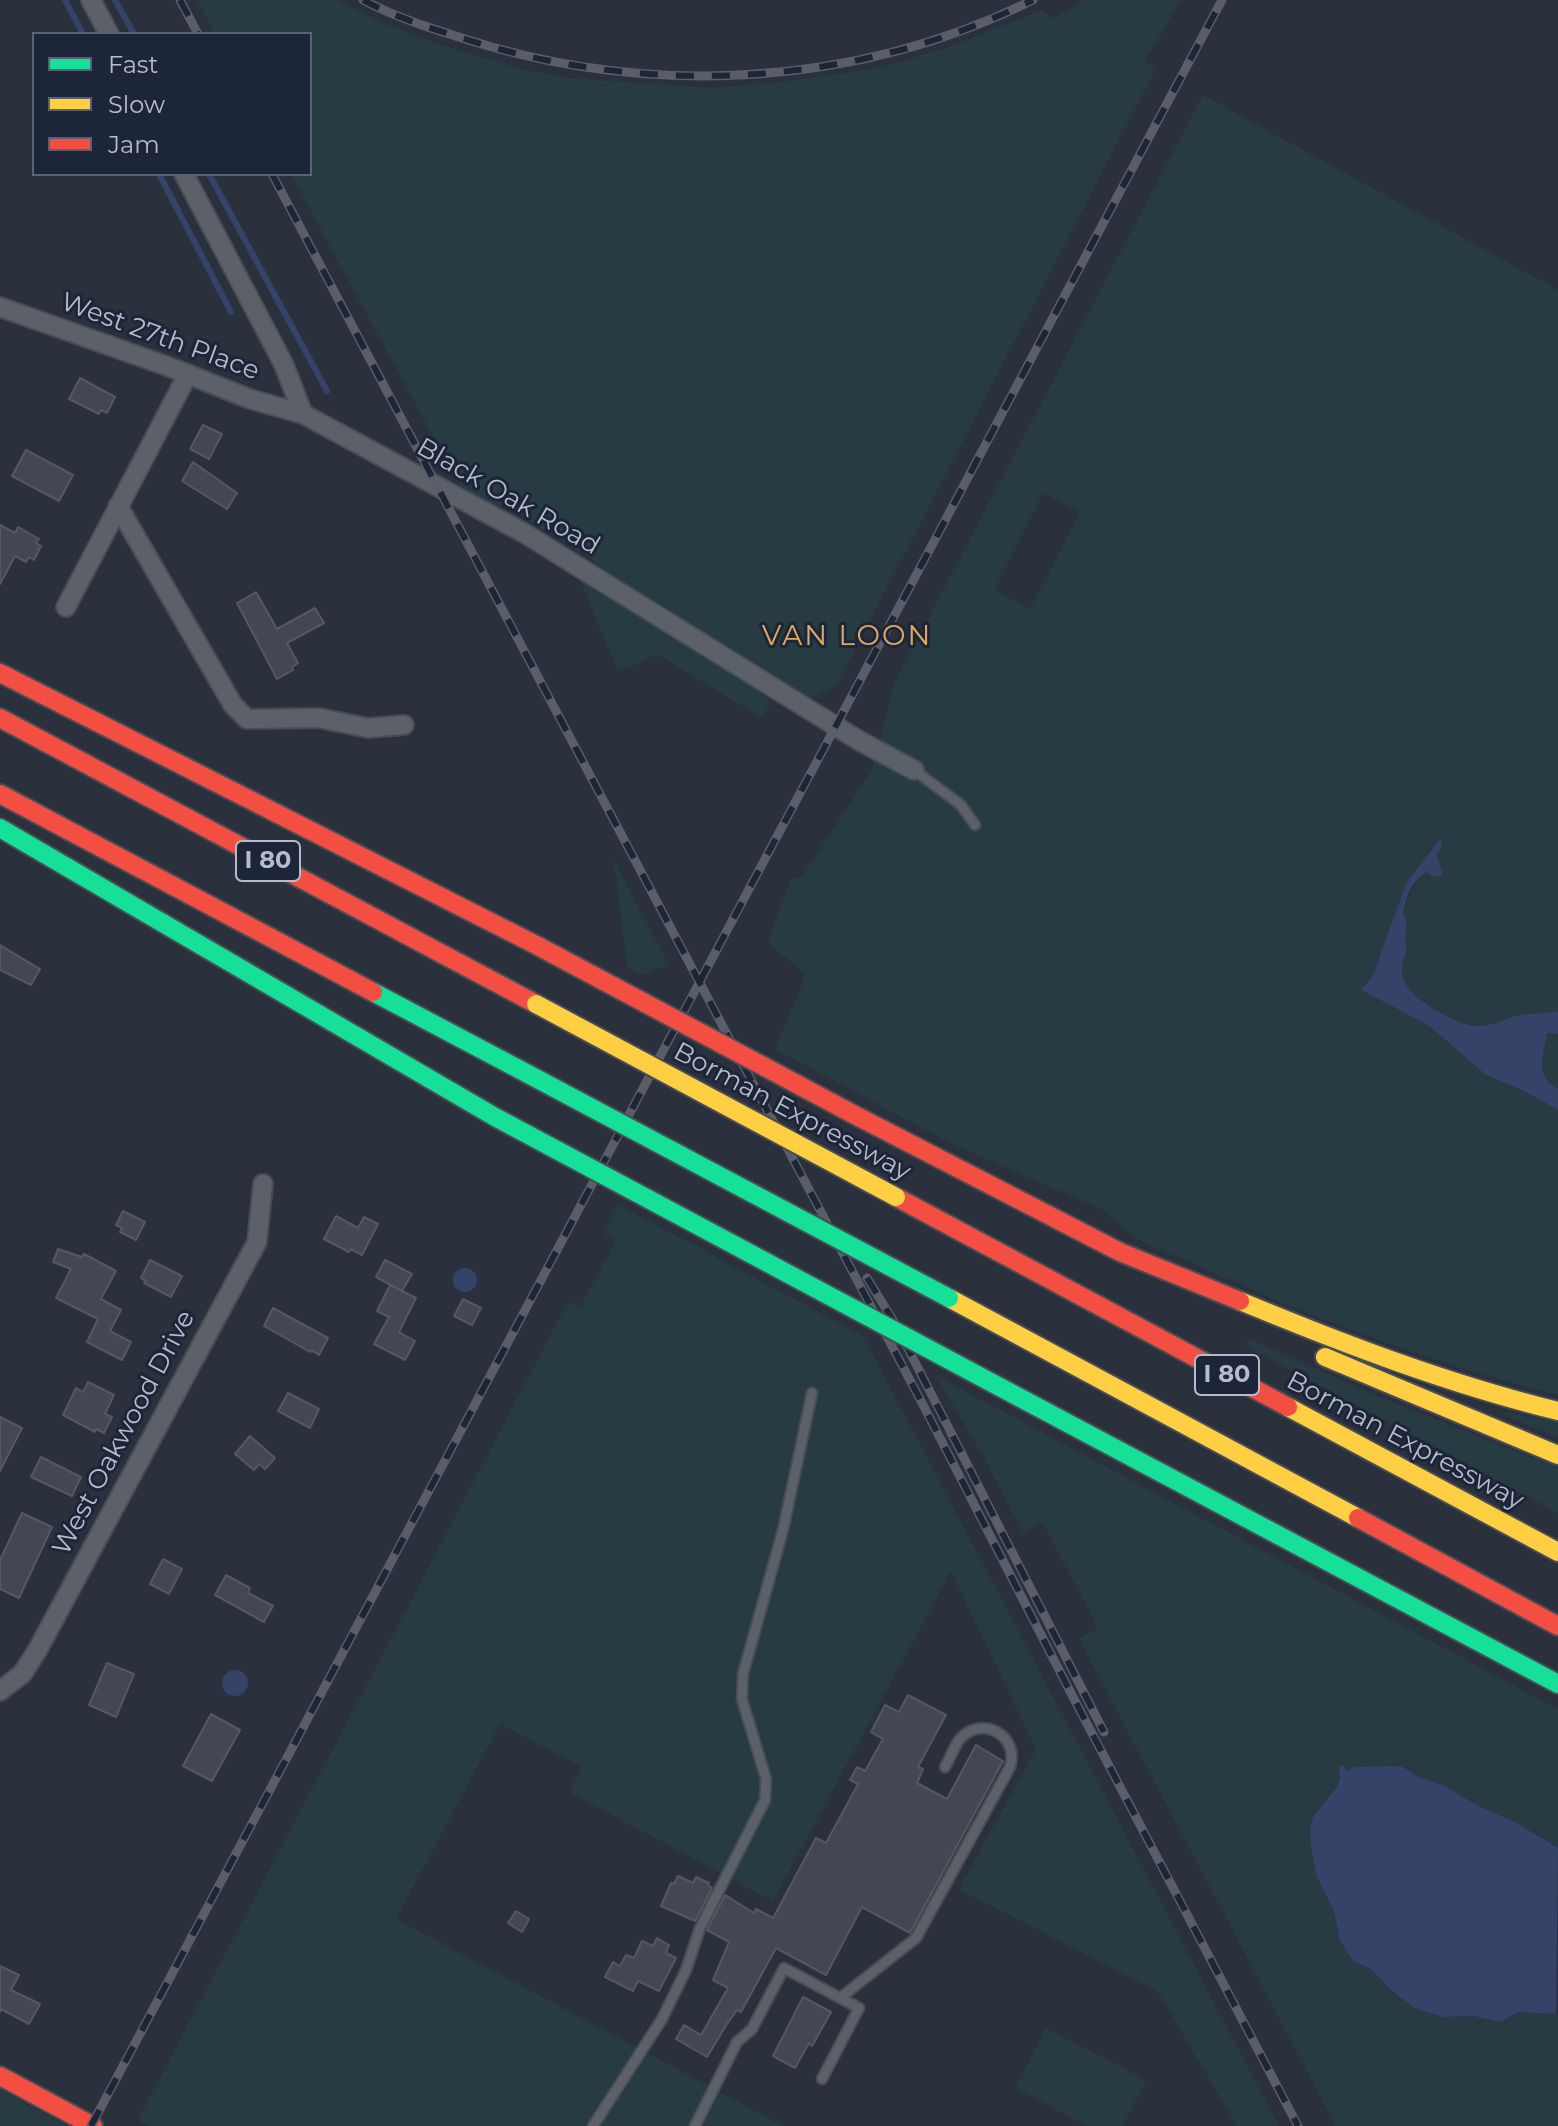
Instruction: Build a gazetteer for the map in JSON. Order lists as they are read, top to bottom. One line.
{"streets":{"main road":["I 80","Borman Expressway"],"street":["West 27th Place","Black Oak Road","West Oakwood Drive"]},"crossings":[["West 27th Place","Black Oak Road"]],"districts":["VAN LOON"],"legend":["Fast","Slow","Jam"]}
